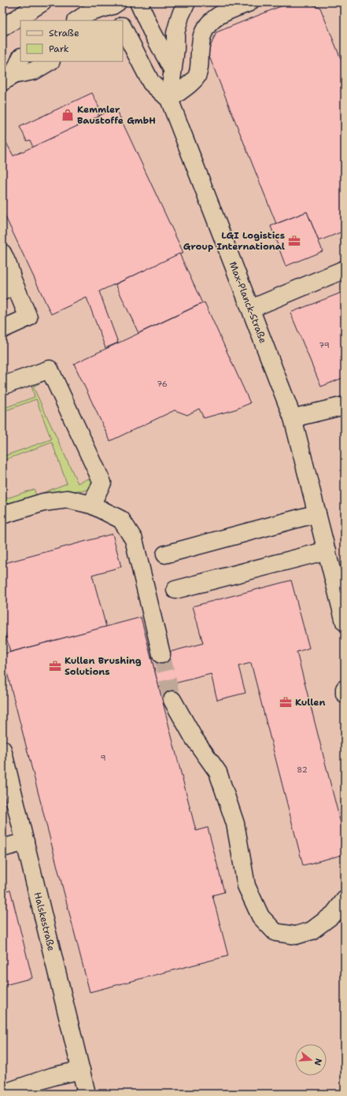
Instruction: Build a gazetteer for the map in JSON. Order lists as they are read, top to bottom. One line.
{"streets":{"street":["Max-Planck-Straße","Halskestraße"]},"places":{"shop":["Kemmler Baustoffe GmbH"],"office":["LGI Logistics Group International","Kullen Brushing Solutions","Kullen"]},"house_numbers":["79","76","9","82"],"legend":["Straße","Park"],"north":"right"}
